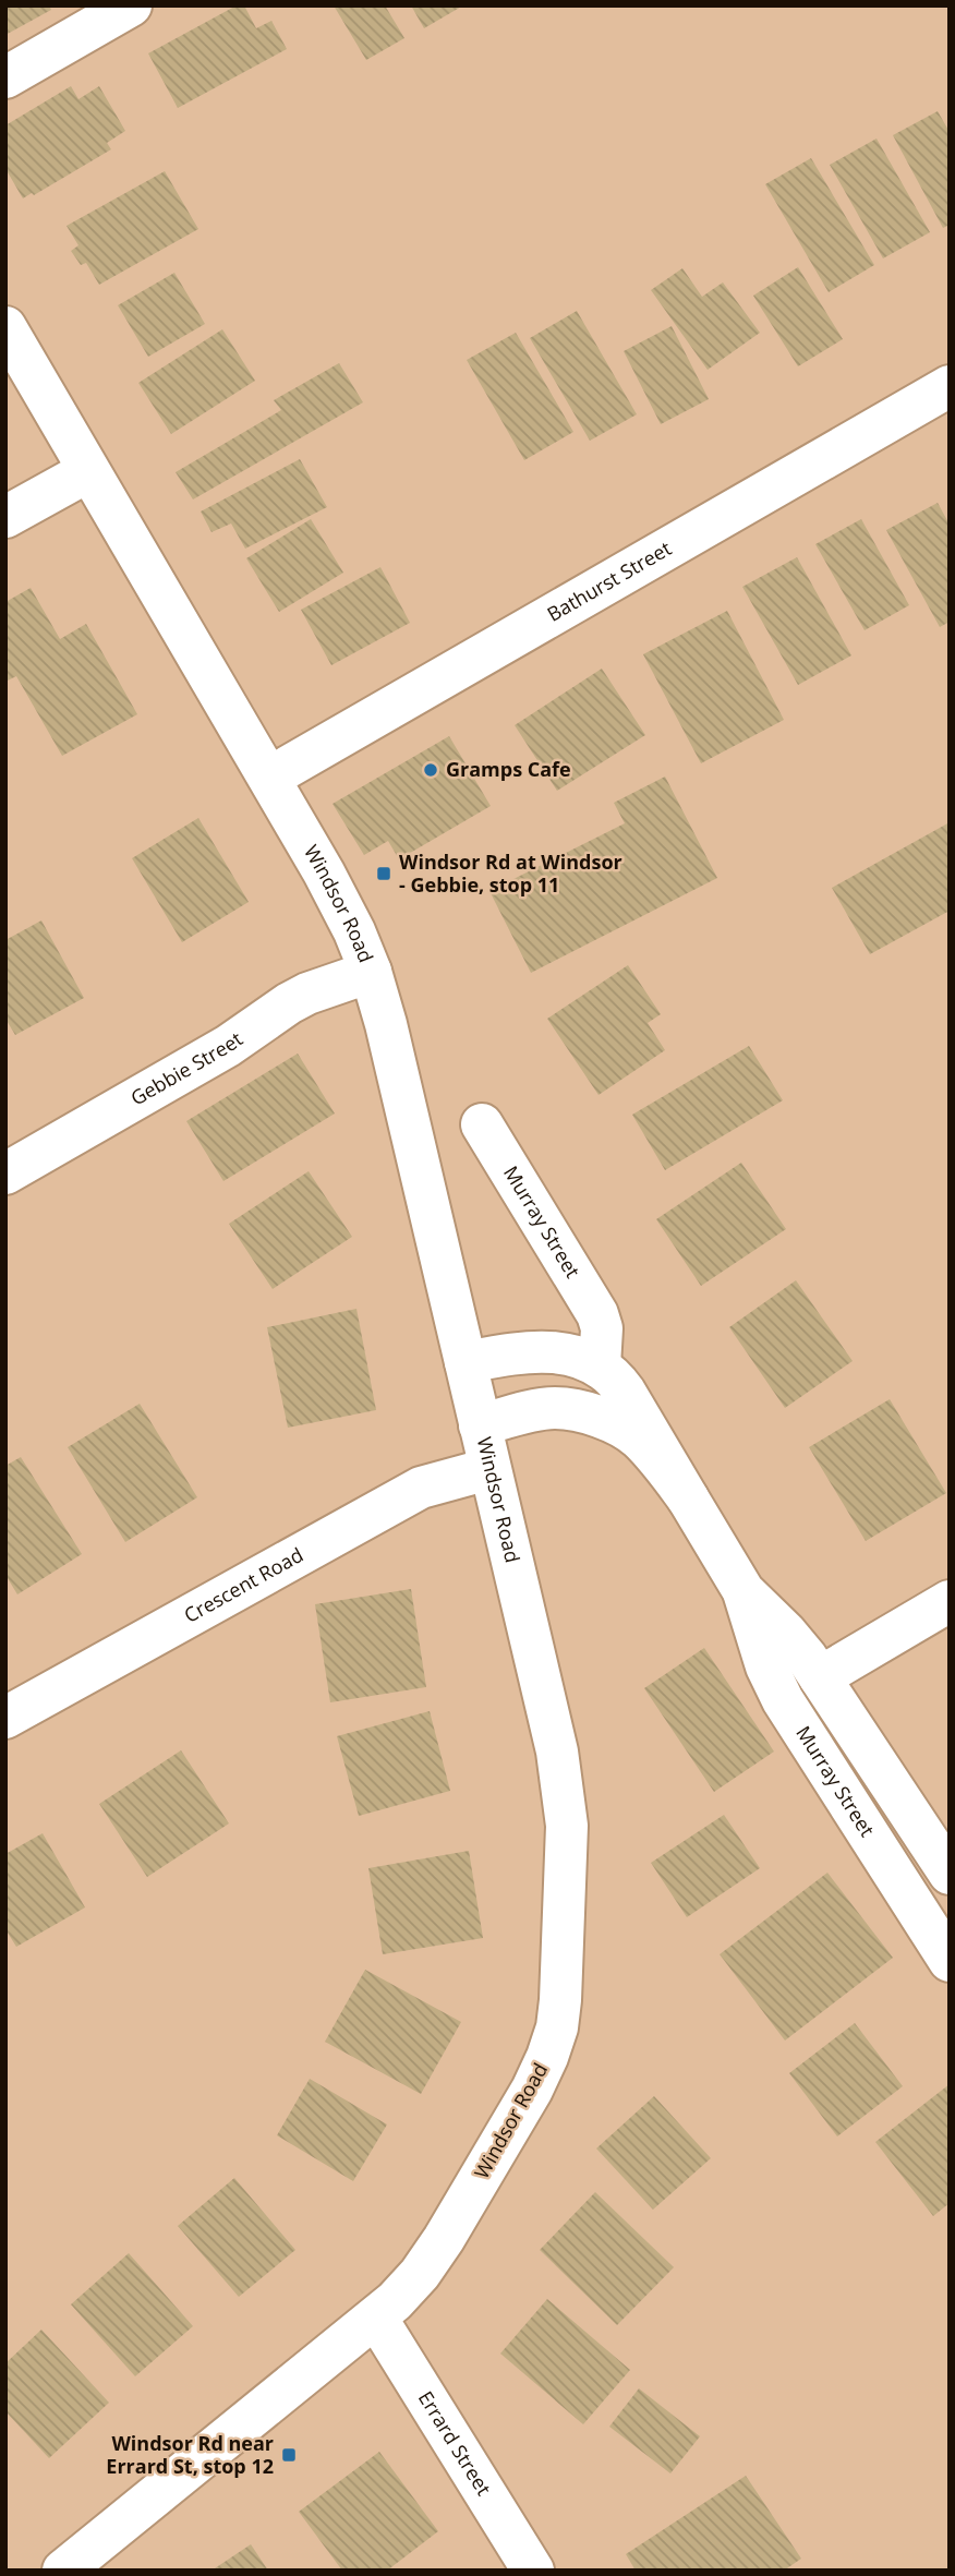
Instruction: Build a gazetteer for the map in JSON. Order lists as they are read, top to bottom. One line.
{"streets":{"street":["Bathurst Street","Windsor Road","Gebbie Street","Murray Street","Crescent Road","Errard Street"]},"crossings":[["Bathurst Street","Windsor Road"],["Windsor Road","Gebbie Street"],["Windsor Road","Murray Street"],["Windsor Road","Crescent Road"],["Windsor Road","Errard Street"]],"places":{"other":["Gramps Cafe"],"transit":["Windsor Rd at Windsor - Gebbie, stop 11","Windsor Rd near Errard St, stop 12"]}}
